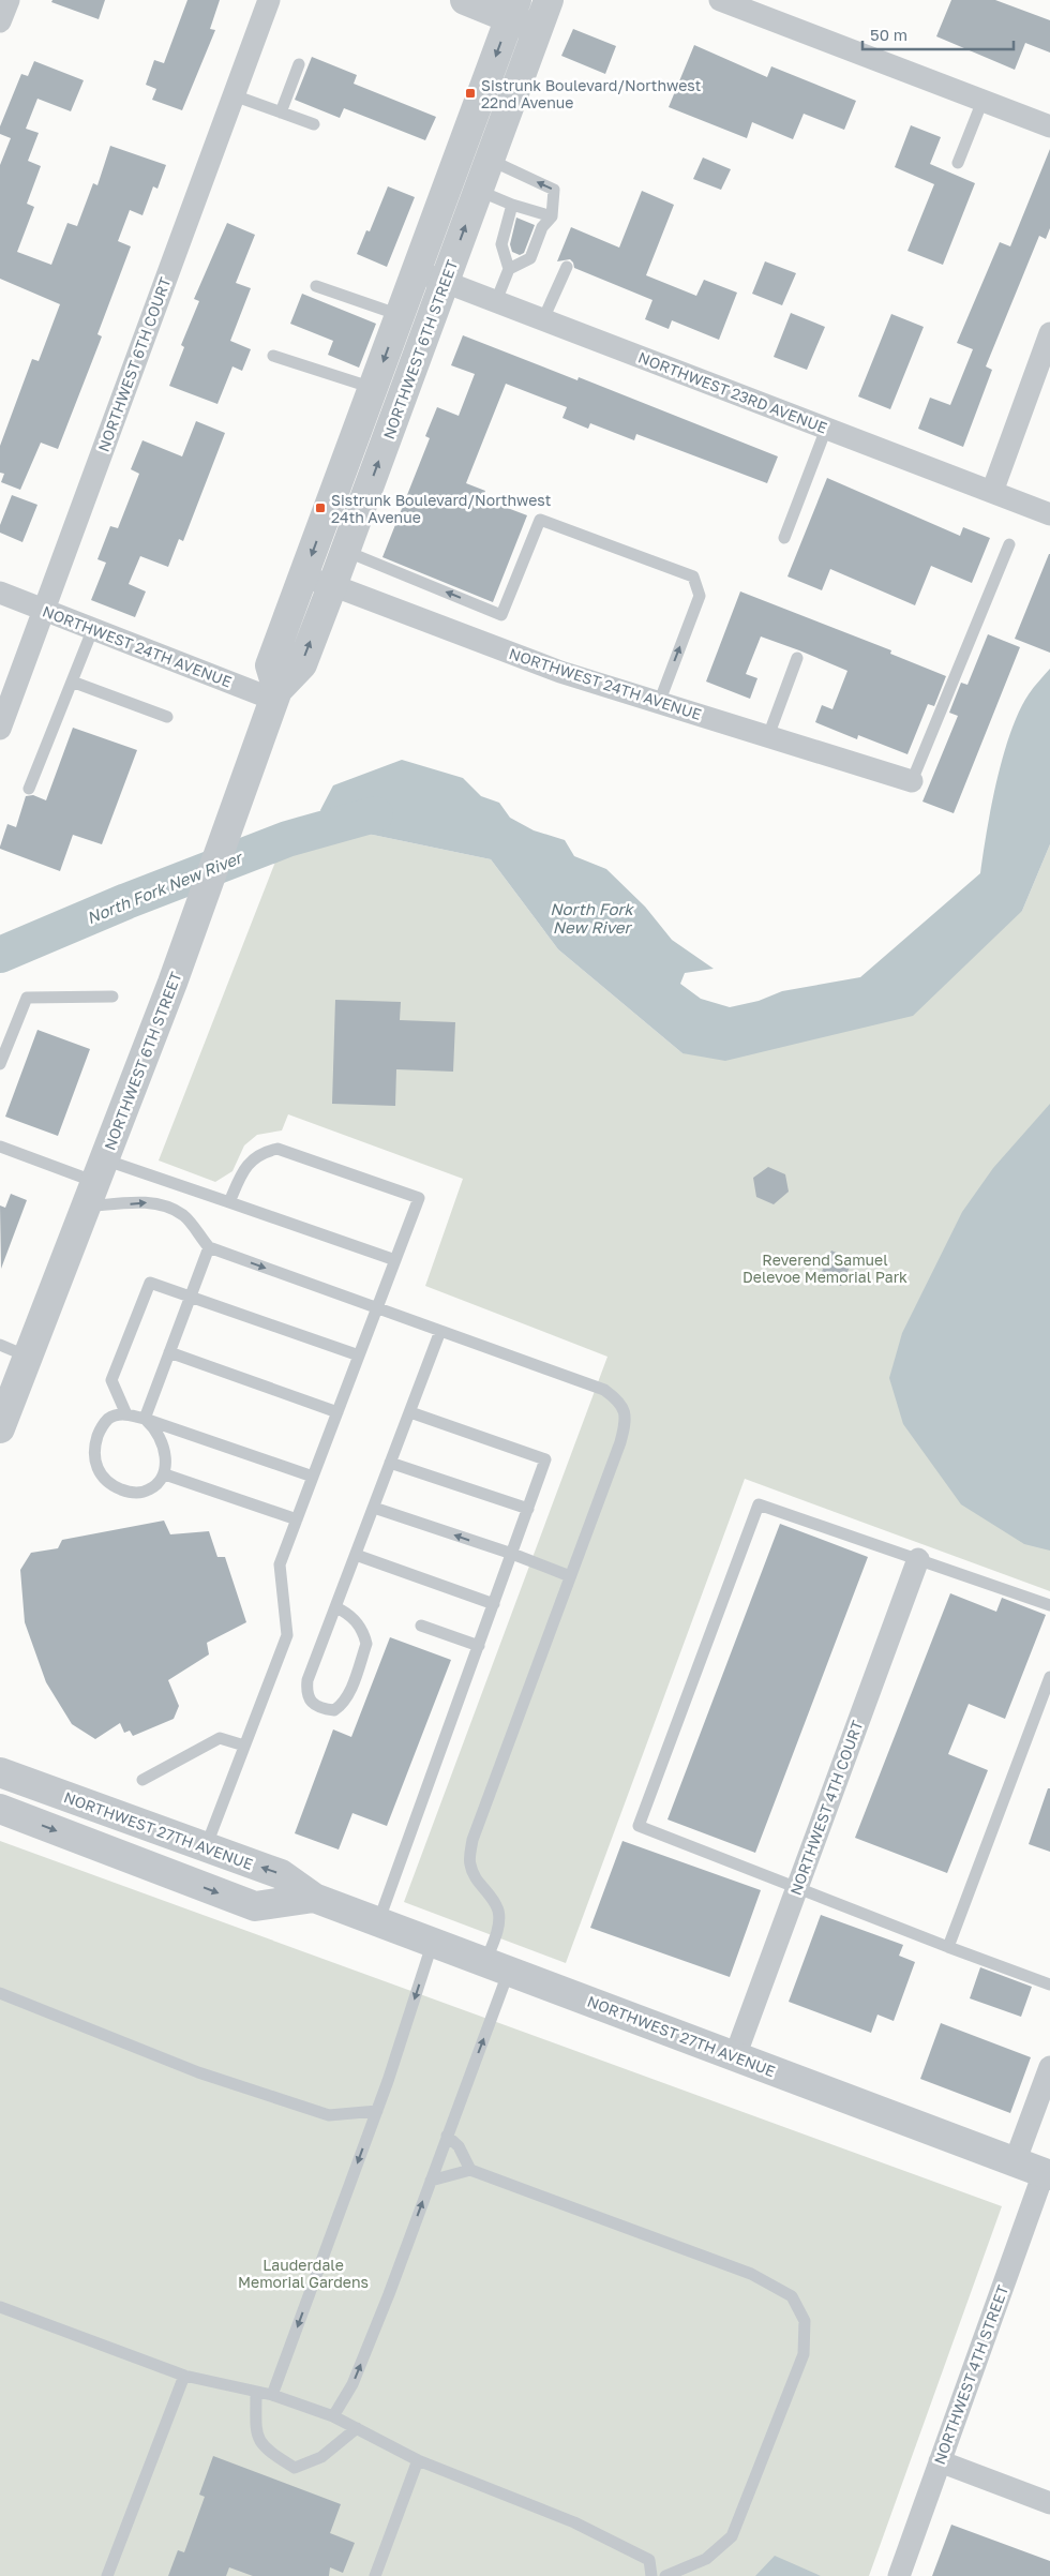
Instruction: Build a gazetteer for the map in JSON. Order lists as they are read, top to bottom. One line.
{"streets":{"street":["NORTHWEST 6TH STREET","NORTHWEST 6TH COURT","NORTHWEST 23RD AVENUE","NORTHWEST 24TH AVENUE","NORTHWEST 4TH COURT","NORTHWEST 27TH AVENUE","NORTHWEST 4TH STREET"]},"crossings":[["NORTHWEST 6TH STREET","NORTHWEST 23RD AVENUE"],["NORTHWEST 6TH STREET","NORTHWEST 24TH AVENUE"],["NORTHWEST 6TH COURT","NORTHWEST 24TH AVENUE"],["NORTHWEST 4TH COURT","NORTHWEST 27TH AVENUE"],["NORTHWEST 27TH AVENUE","NORTHWEST 4TH STREET"]],"water":["North Fork New River"],"parks":["Reverend Samuel Delevoe Memorial Park","Lauderdale Memorial Gardens"],"places":{"transit":["Sistrunk Boulevard/Northwest 22nd Avenue","Sistrunk Boulevard/Northwest 24th Avenue"]},"scale_bar":"50 m"}
